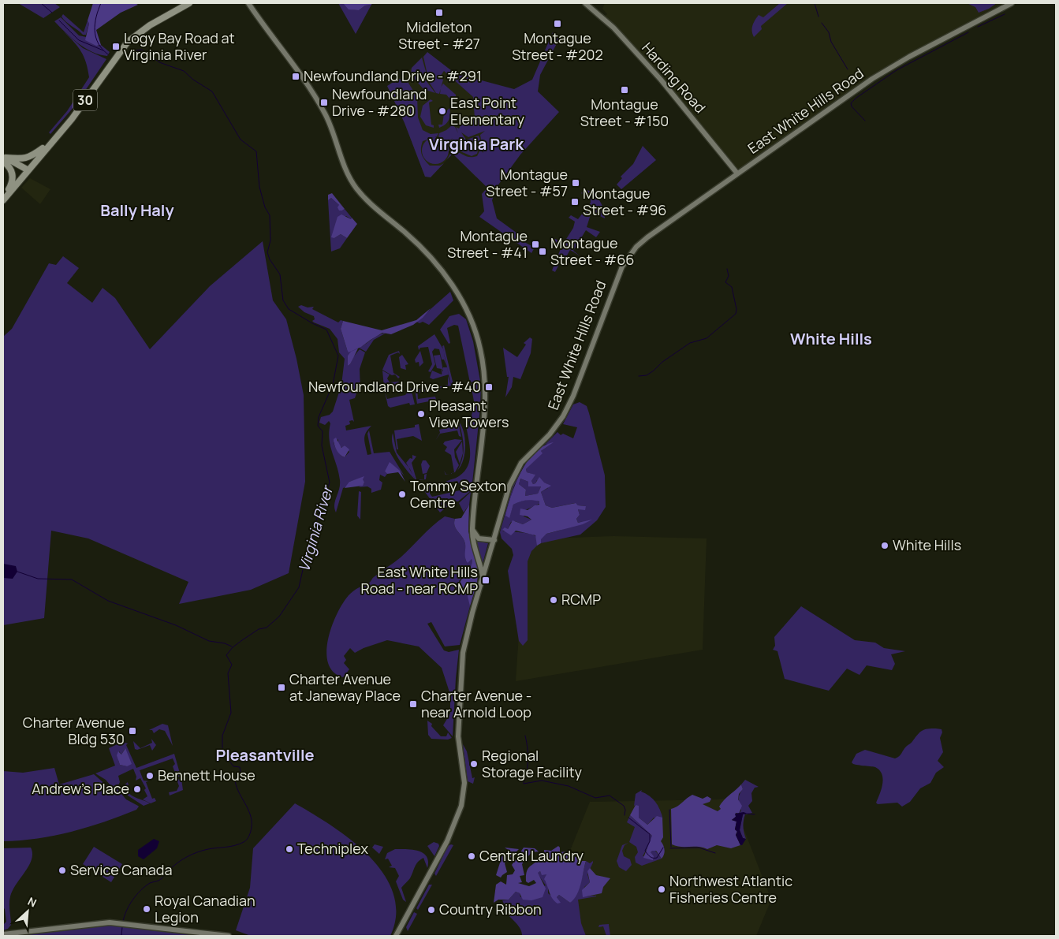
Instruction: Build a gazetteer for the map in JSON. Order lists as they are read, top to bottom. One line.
{"streets":{"main road":["30"],"street":["Harding Road","East White Hills Road"]},"crossings":[["Harding Road","East White Hills Road"]],"districts":["Virginia Park","Bally Haly","White Hills","Pleasantville"],"water":["Virginia River"],"places":{"transit":["Middleton Street - #27","Montague Street - #202","Logy Bay Road at Virginia River","Newfoundland Drive - #291","Montague Street - #150","Newfoundland Drive - #280","Montague Street - #57","Montague Street - #96","Montague Street - #41","Montague Street - #66","Newfoundland Drive - #40","East White Hills Road - near RCMP","Charter Avenue at Janeway Place","Charter Avenue - near Arnold Loop","Charter Avenue Bldg 530"],"other":["East Point Elementary","Pleasant View Towers","Tommy Sexton Centre","White Hills","RCMP","Regional Storage Facility","Bennett House","Andrew's Place","Techniplex","Central Laundry","Service Canada","Northwest Atlantic Fisheries Centre","Royal Canadian Legion","Country Ribbon"]},"north":"top right"}
